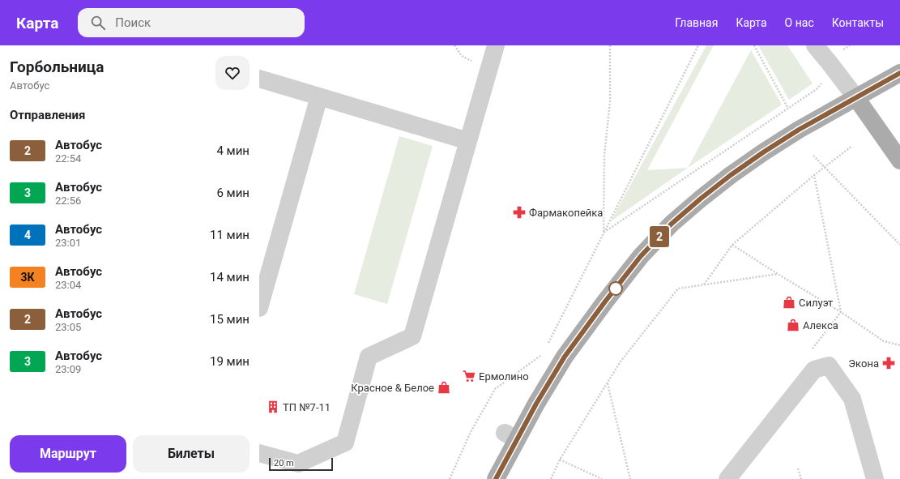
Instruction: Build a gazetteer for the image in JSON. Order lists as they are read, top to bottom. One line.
{"places":{"pharmacy":["Фармакопейка","Экона"],"shop":["Силуэт","Алекса","Красное & Белое"],"supermarket":["Ермолино"],"building":["ТП №7-11"]},"lines":["bus line 2"],"scale_bar":"20 m","page":{"header":"Карта","search":"Поиск","nav":["Главная","Карта","О нас","Контакты"],"heading":[["Горбольница","Автобус"],"Отправления"],"on_map":"2","list":[{"mark":"2","name":"Автобус","note":"22:54","value":"4 мин"},{"mark":"3","name":"Автобус","note":"22:56","value":"6 мин"},{"mark":"4","name":"Автобус","note":"23:01","value":"11 мин"},{"mark":"3К","name":"Автобус","note":"23:04","value":"14 мин"},{"mark":"2","name":"Автобус","note":"23:05","value":"15 мин"},{"mark":"3","name":"Автобус","note":"23:09","value":"19 мин"}],"buttons":["Маршрут","Билеты"],"scale":"20 m"}}
